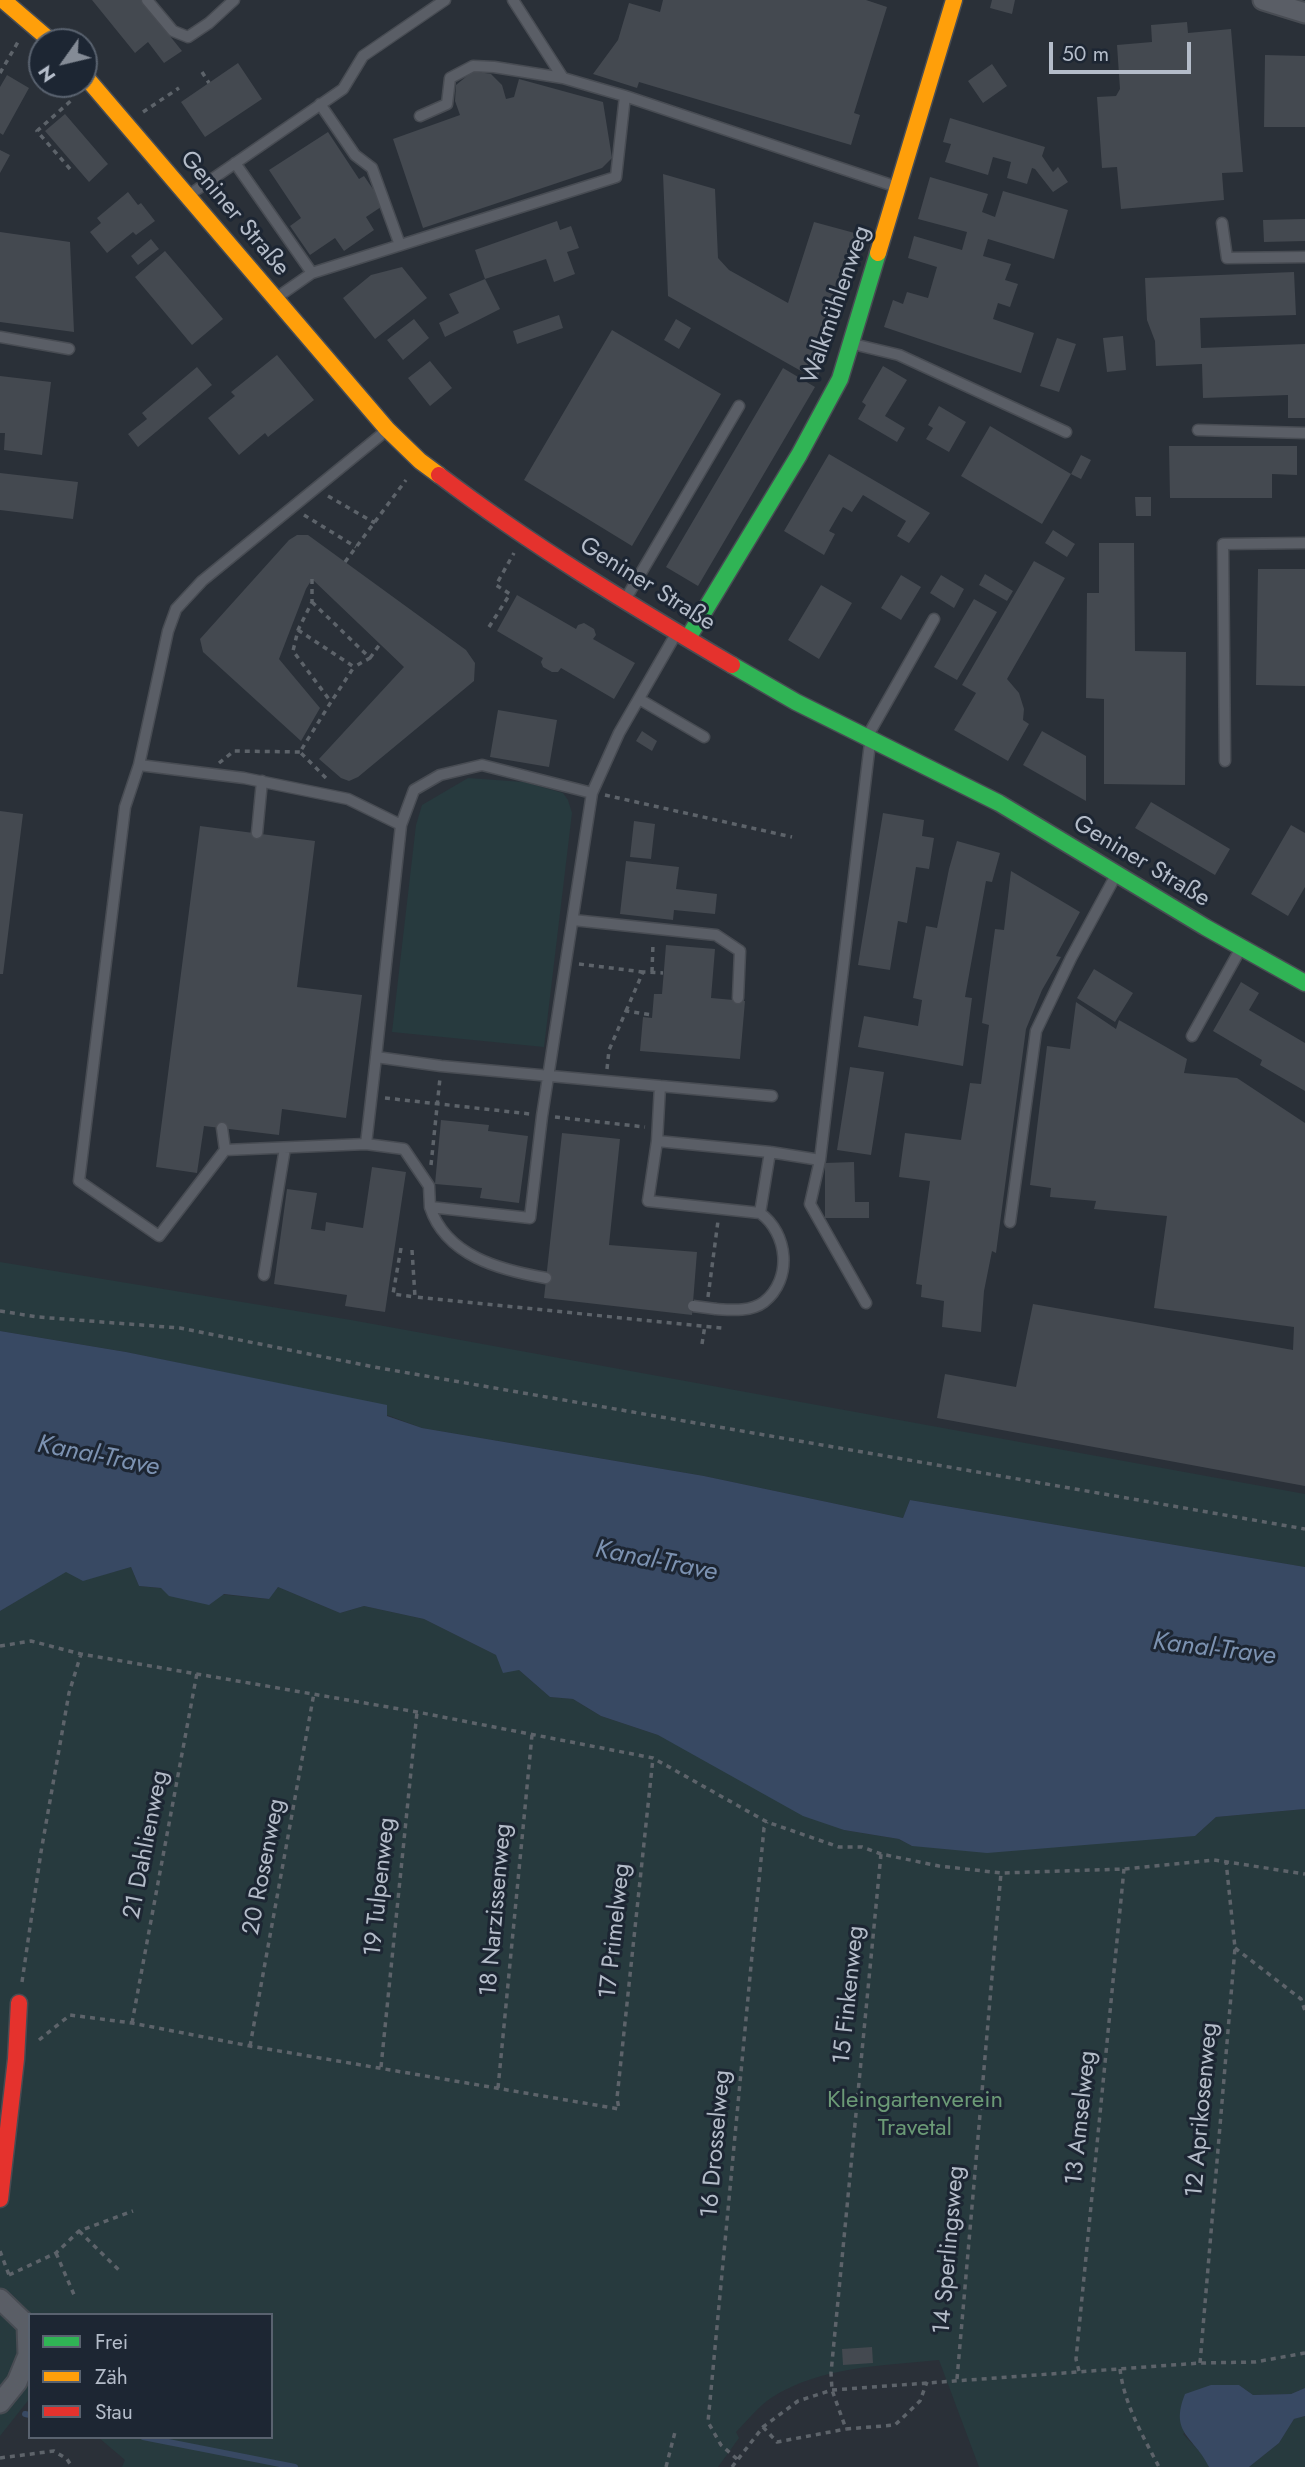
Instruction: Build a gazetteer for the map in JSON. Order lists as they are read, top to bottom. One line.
{"streets":{"main road":["Geniner Straße","Walkmühlenweg"],"path":["21 Dahlienweg","20 Rosenweg","19 Tulpenweg","18 Narzissenweg","17 Primelweg","15 Finkenweg","12 Aprikosenweg","13 Amselweg","16 Drosselweg","14 Sperlingsweg"]},"crossings":[["Geniner Straße","Walkmühlenweg"],["18 Narzissenweg","17 Primelweg"]],"water":["Kanal-Trave"],"parks":["Kleingartenverein Travetal"],"legend":["Frei","Zäh","Stau"],"scale_bar":"50 m","north":"bottom left"}
